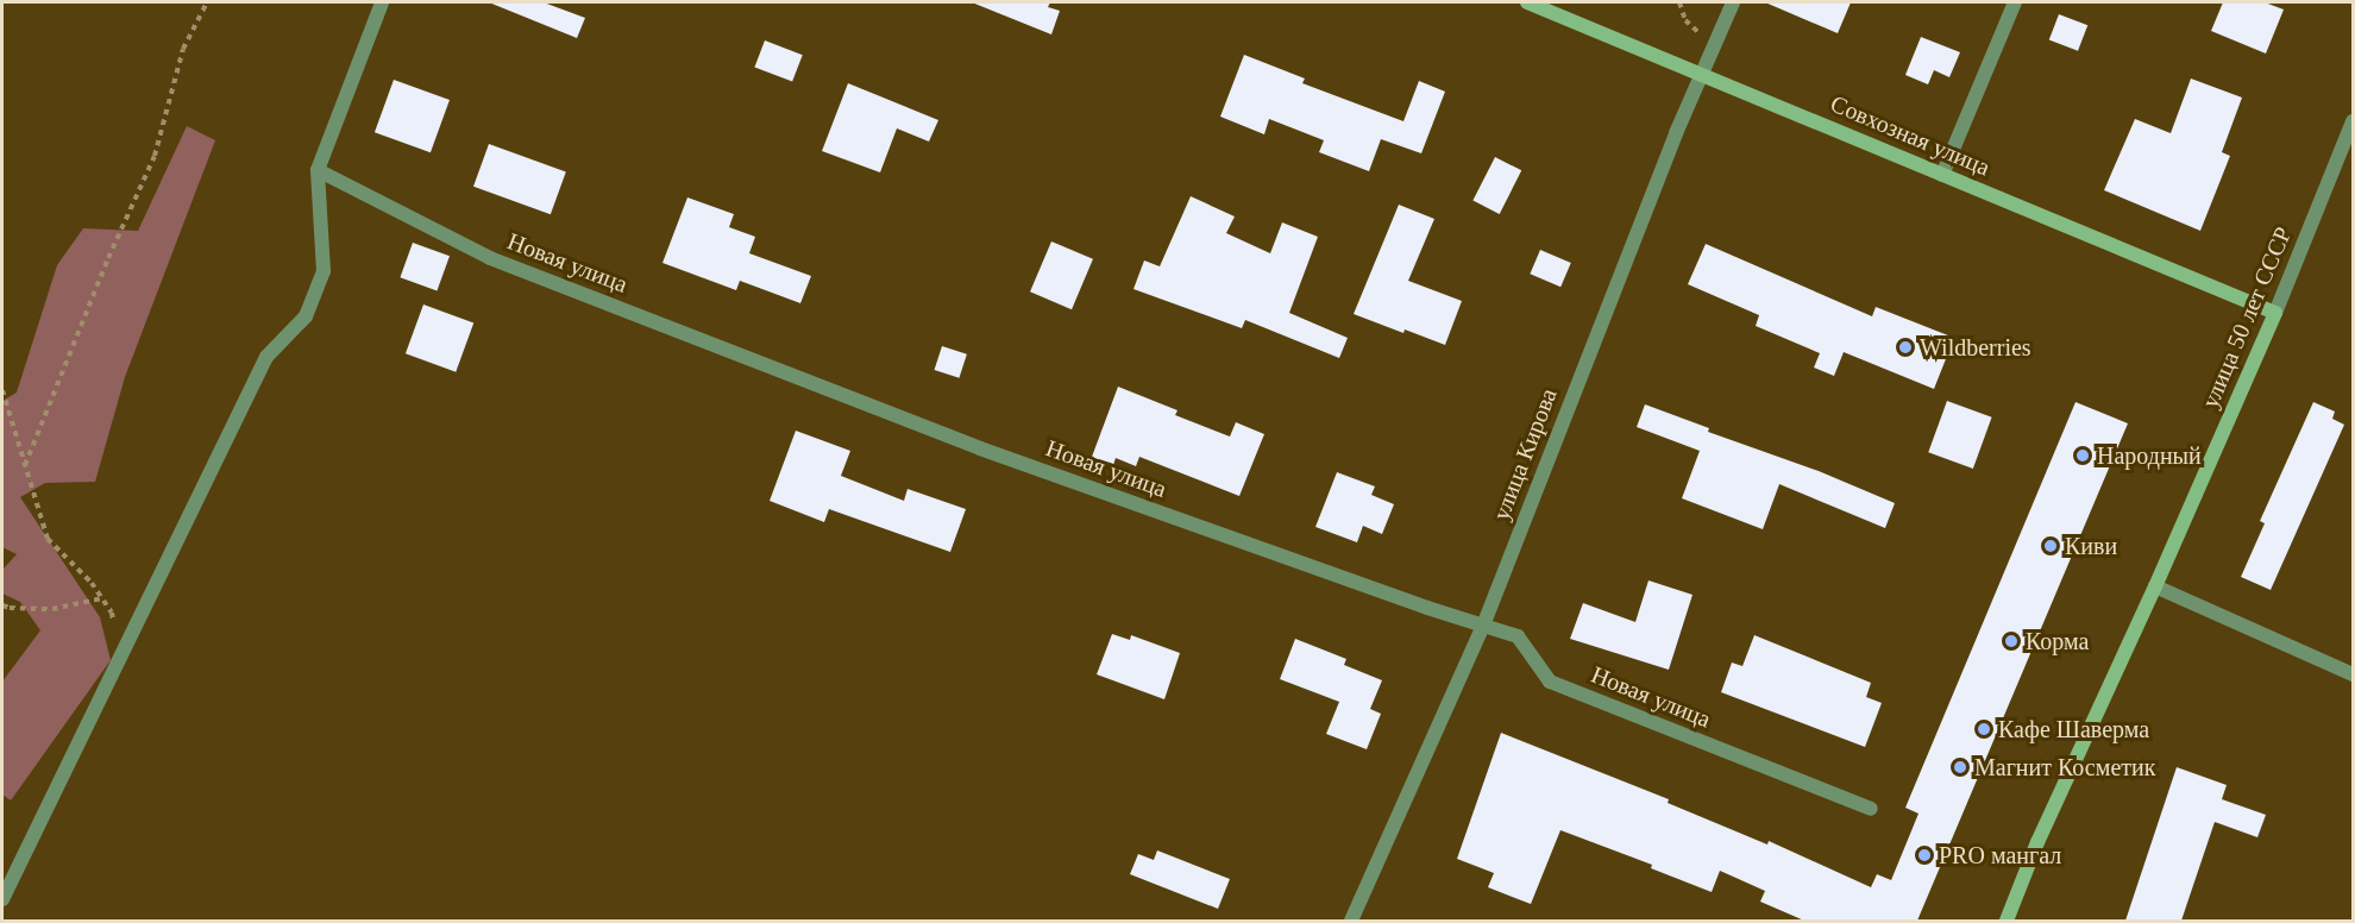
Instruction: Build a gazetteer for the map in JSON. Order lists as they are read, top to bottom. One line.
{"streets":{"main road":["Совхозная улица","улица 50 лет СССР"],"street":["Новая улица","улица Кирова"]},"crossings":[["Совхозная улица","улица 50 лет СССР"],["Совхозная улица","улица Кирова"],["Новая улица","улица Кирова"]],"places":["Wildberries","Народный","Киви","Корма","Кафе Шаверма","Магнит Косметик","PRO мангал"]}
